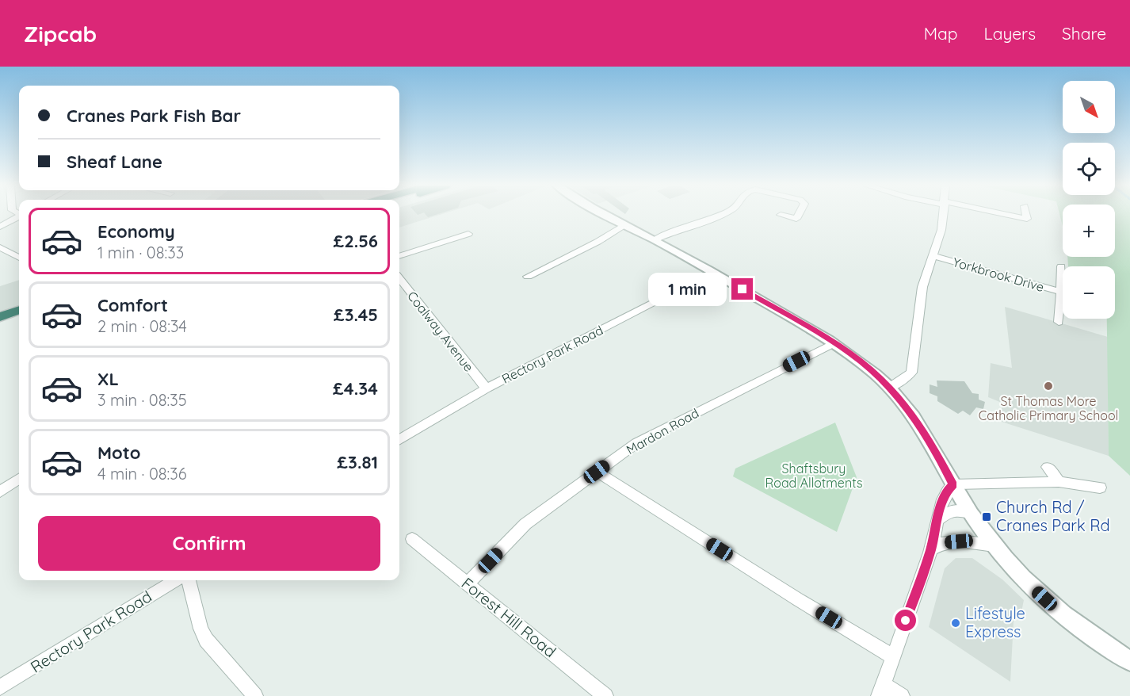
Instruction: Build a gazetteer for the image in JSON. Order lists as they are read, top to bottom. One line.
{"streets":{"street":["Yorkbrook Drive","Coalway Avenue","Rectory Park Road","Mardon Road","Forest Hill Road"]},"crossings":[["Coalway Avenue","Rectory Park Road"],["Mardon Road","Forest Hill Road"]],"parks":["Shaftsbury Road Allotments"],"places":{"other":["St Thomas More Catholic Primary School","Lifestyle Express"],"transit":["Church Rd / Cranes Park Rd"]},"north":"bottom right","page":{"header":"Zipcab","nav":["Map","Layers","Share"],"map_buttons":["+","−"],"banner":["Cranes Park Fish Bar","Sheaf Lane"],"list":[{"name":"Economy","note":"1 min · 08:33","value":"£2.56"},{"name":"Comfort","note":"2 min · 08:34","value":"£3.45"},{"name":"XL","note":"3 min · 08:35","value":"£4.34"},{"name":"Moto","note":"4 min · 08:36","value":"£3.81"}],"bubble":"1 min","buttons":"Confirm"}}
